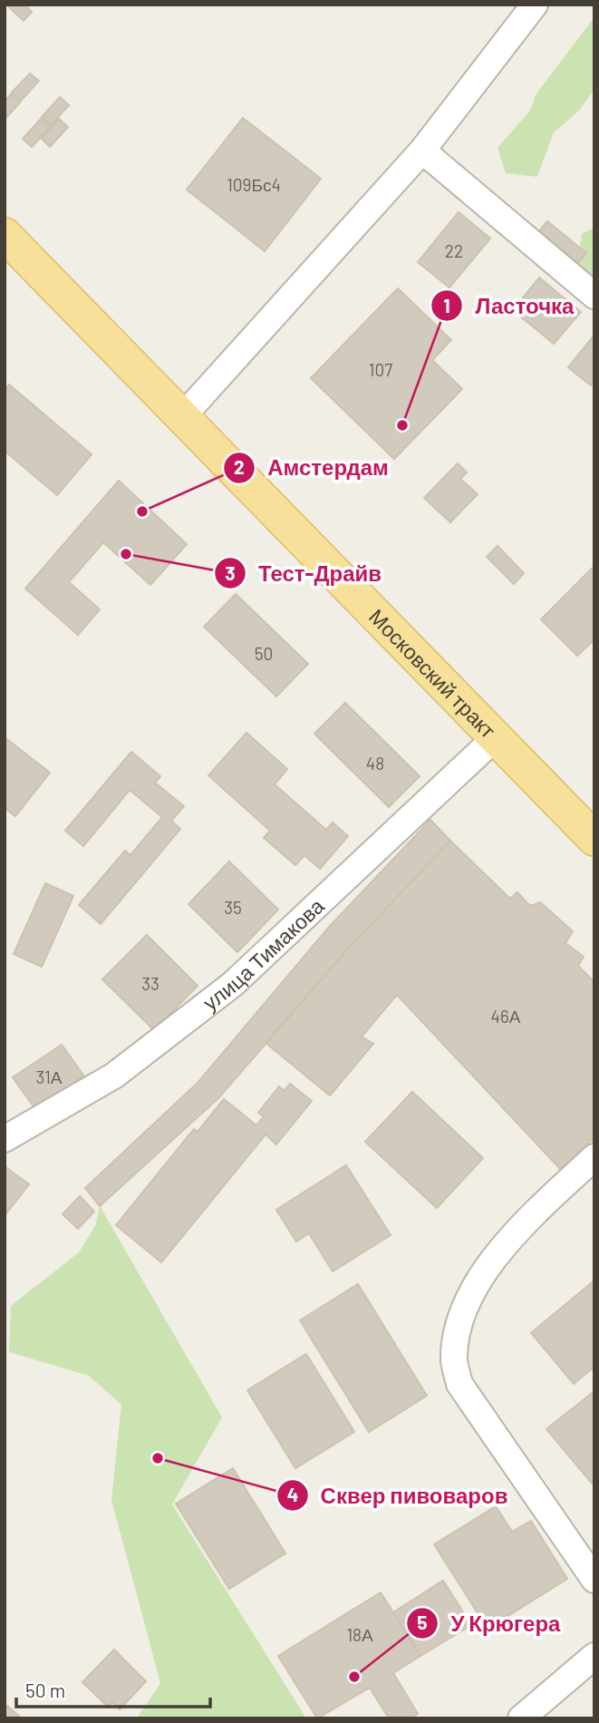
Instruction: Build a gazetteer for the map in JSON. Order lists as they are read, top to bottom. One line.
{"streets":{"main road":["Московский тракт"],"street":["улица Тимакова"]},"crossings":[["Московский тракт","улица Тимакова"]],"places":["Ласточка","Амстердам","Тест-Драйв","Сквер пивоваров","У Крюгера"],"house_numbers":["109Бс4","22","107","50","48","35","33","46А","31А","18А"],"scale_bar":"50 m"}
